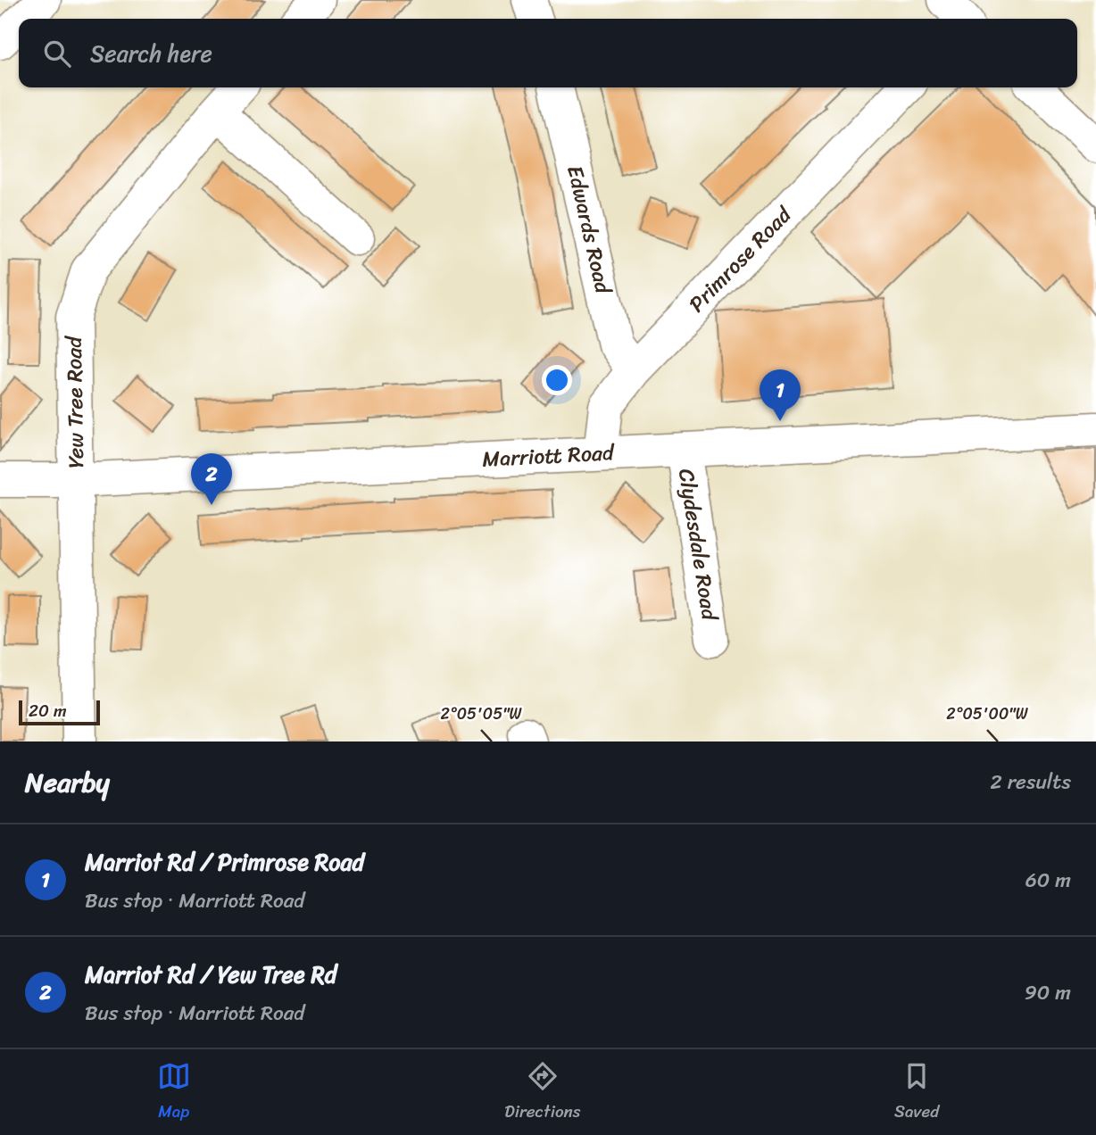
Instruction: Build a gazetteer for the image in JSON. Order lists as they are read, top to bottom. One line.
{"streets":{"street":["Edwards Road","Primrose Road","Yew Tree Road","Marriott Road","Clydesdale Road"]},"crossings":[["Edwards Road","Primrose Road"],["Primrose Road","Marriott Road"],["Yew Tree Road","Marriott Road"],["Marriott Road","Clydesdale Road"]],"scale_bar":"20 m","page":{"search":"Search here","pins":["1","2"],"scale":"20 m","heading":["Nearby","2 results"],"list":[{"mark":"1","name":"Marriot Rd / Primrose Road","note":"Bus stop · Marriott Road","value":"60 m"},{"mark":"2","name":"Marriot Rd / Yew Tree Rd","note":"Bus stop · Marriott Road","value":"90 m"}],"nav":["Map","Directions","Saved"]},"coordinates":["2°05'05\"W","2°05'00\"W"]}
